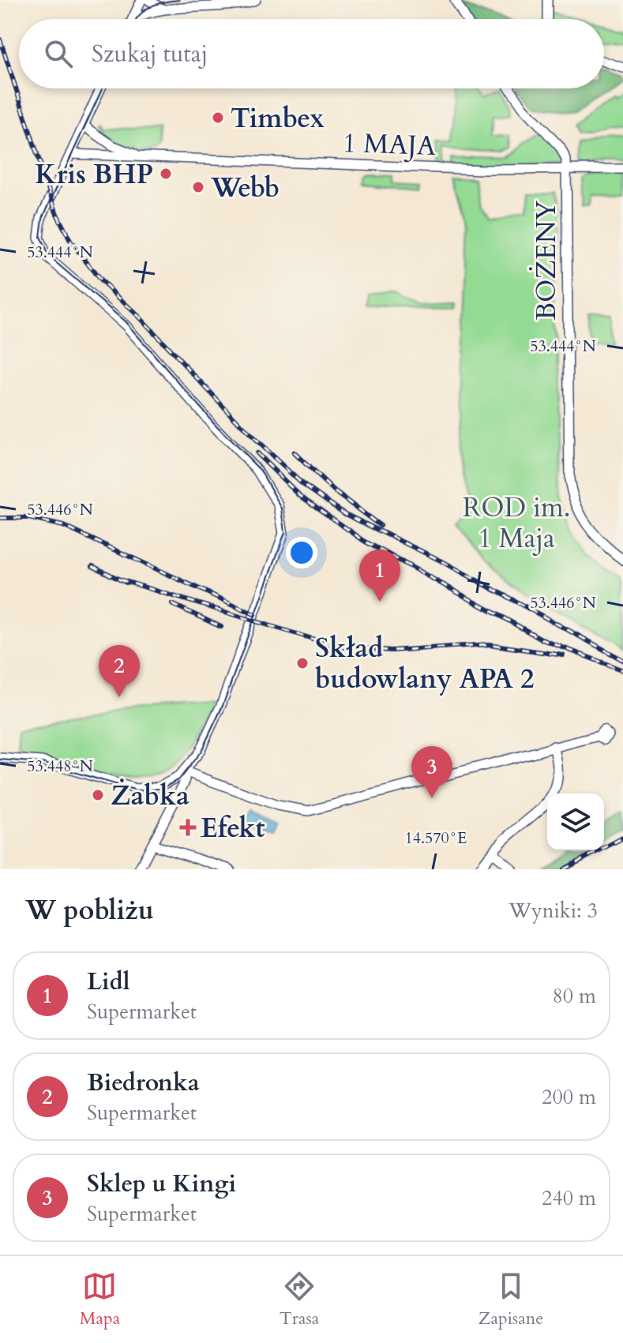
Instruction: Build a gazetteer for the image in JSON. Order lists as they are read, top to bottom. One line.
{"streets":{"street":["1 MAJA","BOŻENY"]},"crossings":[["1 MAJA","BOŻENY"]],"parks":["ROD im. 1 Maja"],"places":{"other":["Timbex","Kris BHP","Webb","Skład budowlany APA 2","Żabka"],"health":["Efekt"]},"page":{"search":"Szukaj tutaj","pins":["1","2","3"],"heading":["W pobliżu","Wyniki: 3"],"list":[{"mark":"1","name":"Lidl","note":"Supermarket","value":"80 m"},{"mark":"2","name":"Biedronka","note":"Supermarket","value":"200 m"},{"mark":"3","name":"Sklep u Kingi","note":"Supermarket","value":"240 m"}],"nav":["Mapa","Trasa","Zapisane"]},"coordinates":["53.444°N","53.446°N","53.448°N","14.570°E"]}
